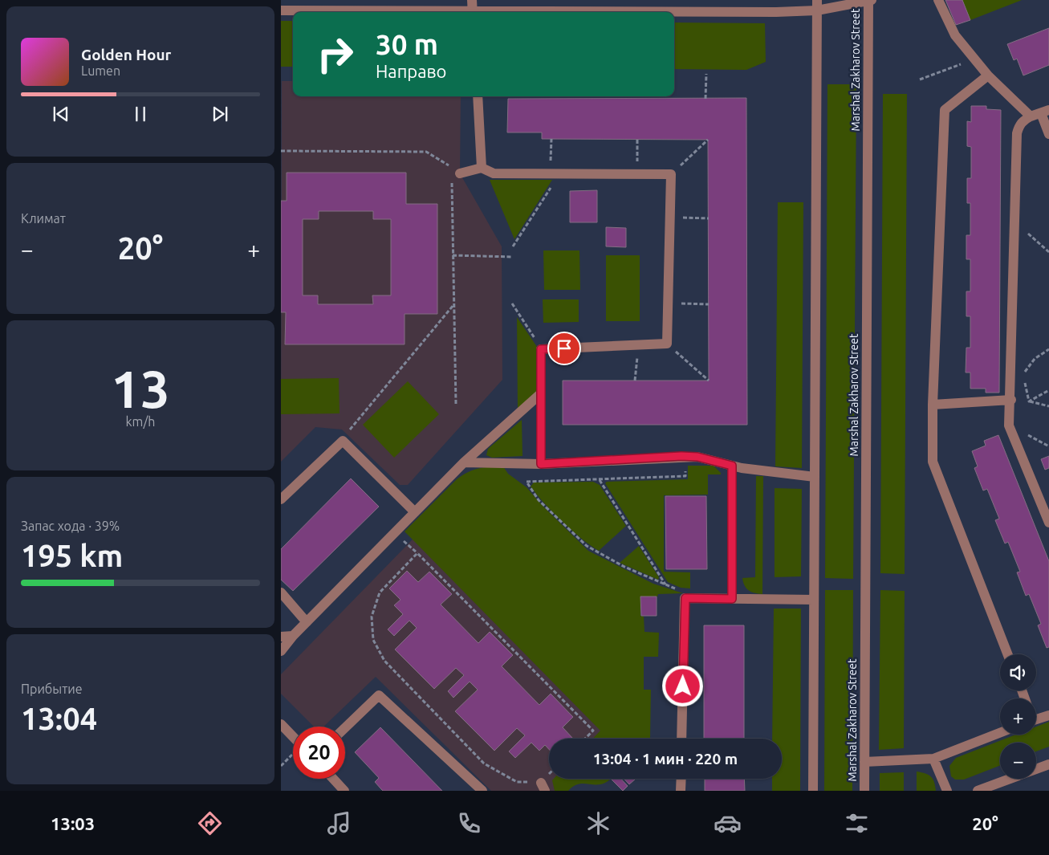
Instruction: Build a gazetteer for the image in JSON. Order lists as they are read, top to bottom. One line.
{"streets":{"street":["Marshal Zakharov Street"]},"page":{"turn":["30 m","Направо"],"song":["Golden Hour","Lumen"],"tile":["Климат",["13","km/h"],["Запас хода · 39%","195 km"],["Прибытие","13:04"]],"heat":["−","20°","+"],"map_buttons":["+","−"],"limit":"20","trip":"13:04 · 1 мин · 220 m","tabs":["13:03","20°"]}}
